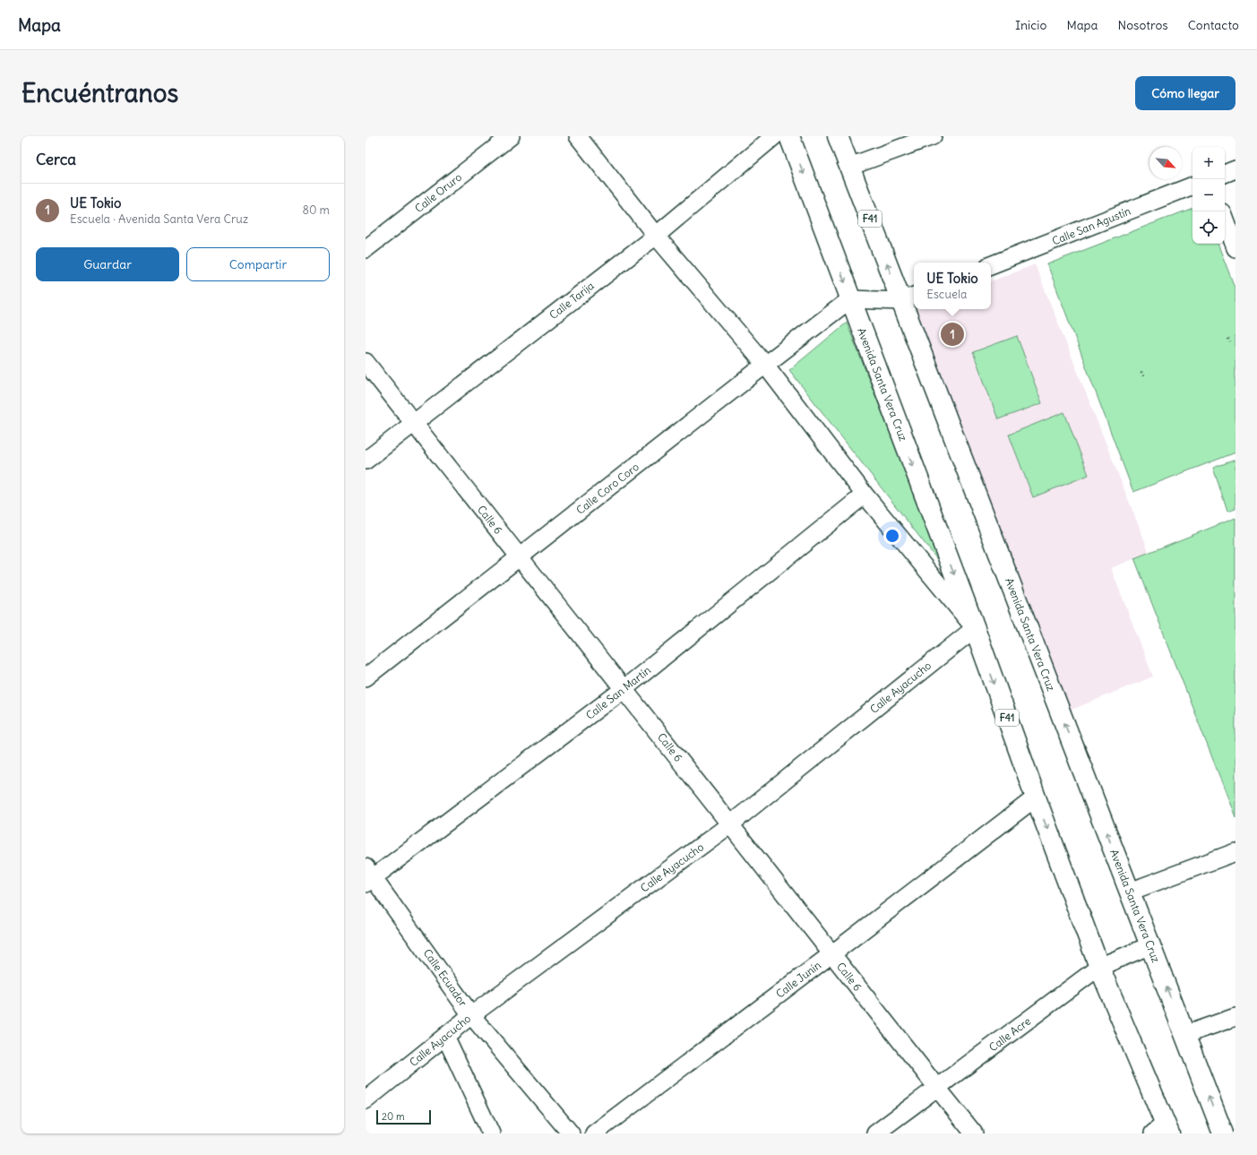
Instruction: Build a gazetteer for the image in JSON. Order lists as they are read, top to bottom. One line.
{"streets":{"main road":["F41","Avenida Santa Vera Cruz"],"street":["Calle Oruro","Calle San Agustín","Calle Tarija","Calle Coro Coro","Calle 6","Calle Ayacucho","Calle San Martín","Calle Ecuador","Calle Junín","Calle Acre"]},"crossings":[["Calle Tarija","Calle 6"],["Avenida Santa Vera Cruz","Calle Coro Coro"],["Avenida Santa Vera Cruz","Calle Ayacucho"],["Avenida Santa Vera Cruz","Calle Junín"],["Avenida Santa Vera Cruz","Calle Acre"],["Calle Coro Coro","Calle 6"],["Calle 6","Calle Ayacucho"],["Calle 6","Calle San Martín"],["Calle 6","Calle Junín"],["Calle 6","Calle Acre"],["Calle Ayacucho","Calle Ecuador"],["Calle San Martín","Calle Ecuador"]],"scale_bar":"20 m","north":"bottom right","page":{"header":"Mapa","nav":["Inicio","Mapa","Nosotros","Contacto"],"buttons":["Cómo llegar",["Guardar","Compartir"]],"title":"Encuéntranos","heading":"Cerca","map_buttons":["+","−"],"list":[{"mark":"1","name":"UE Tokio","note":"Escuela · Avenida Santa Vera Cruz","value":"80 m"}],"popup":["UE Tokio","Escuela"],"pins":"1","scale":"20 m"}}
